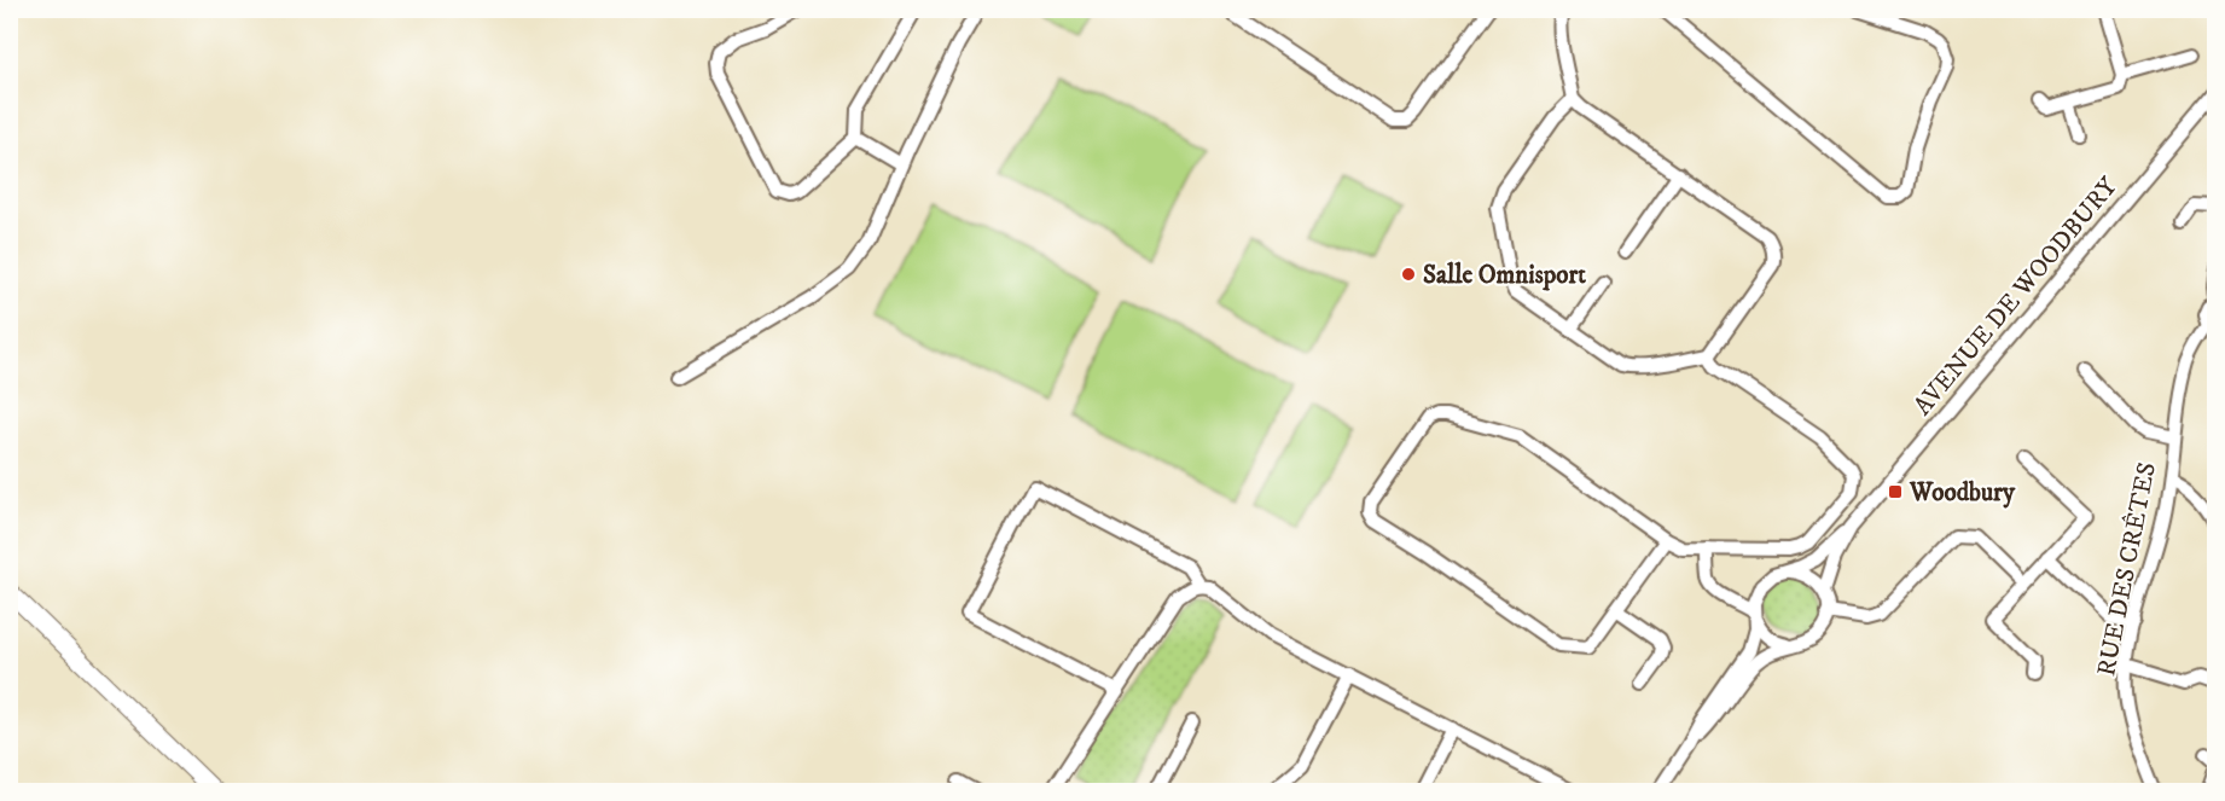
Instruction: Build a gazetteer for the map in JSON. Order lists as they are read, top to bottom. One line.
{"streets":{"street":["AVENUE DE WOODBURY","RUE DES CRÊTES"]},"places":{"other":["Salle Omnisport"],"transit":["Woodbury"]}}
